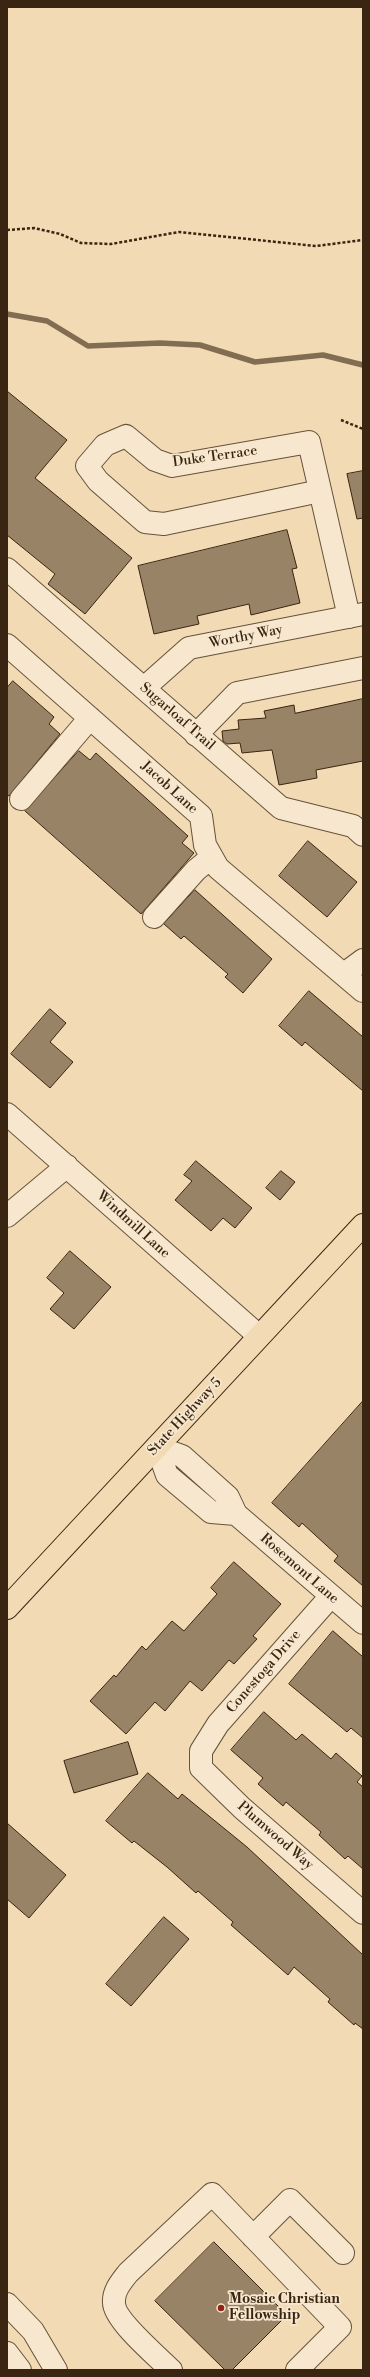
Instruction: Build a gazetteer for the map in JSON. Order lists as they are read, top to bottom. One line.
{"streets":{"main road":["State Highway 5"],"street":["Duke Terrace","Worthy Way","Sugarloaf Trail","Jacob Lane","Windmill Lane","Rosemont Lane","Conestoga Drive","Plumwood Way"]},"crossings":[["Duke Terrace","Worthy Way"],["Worthy Way","Sugarloaf Trail"],["Windmill Lane","State Highway 5"],["State Highway 5","Rosemont Lane"],["Rosemont Lane","Conestoga Drive"],["Conestoga Drive","Plumwood Way"]],"places":["Mosaic Christian Fellowship"]}
